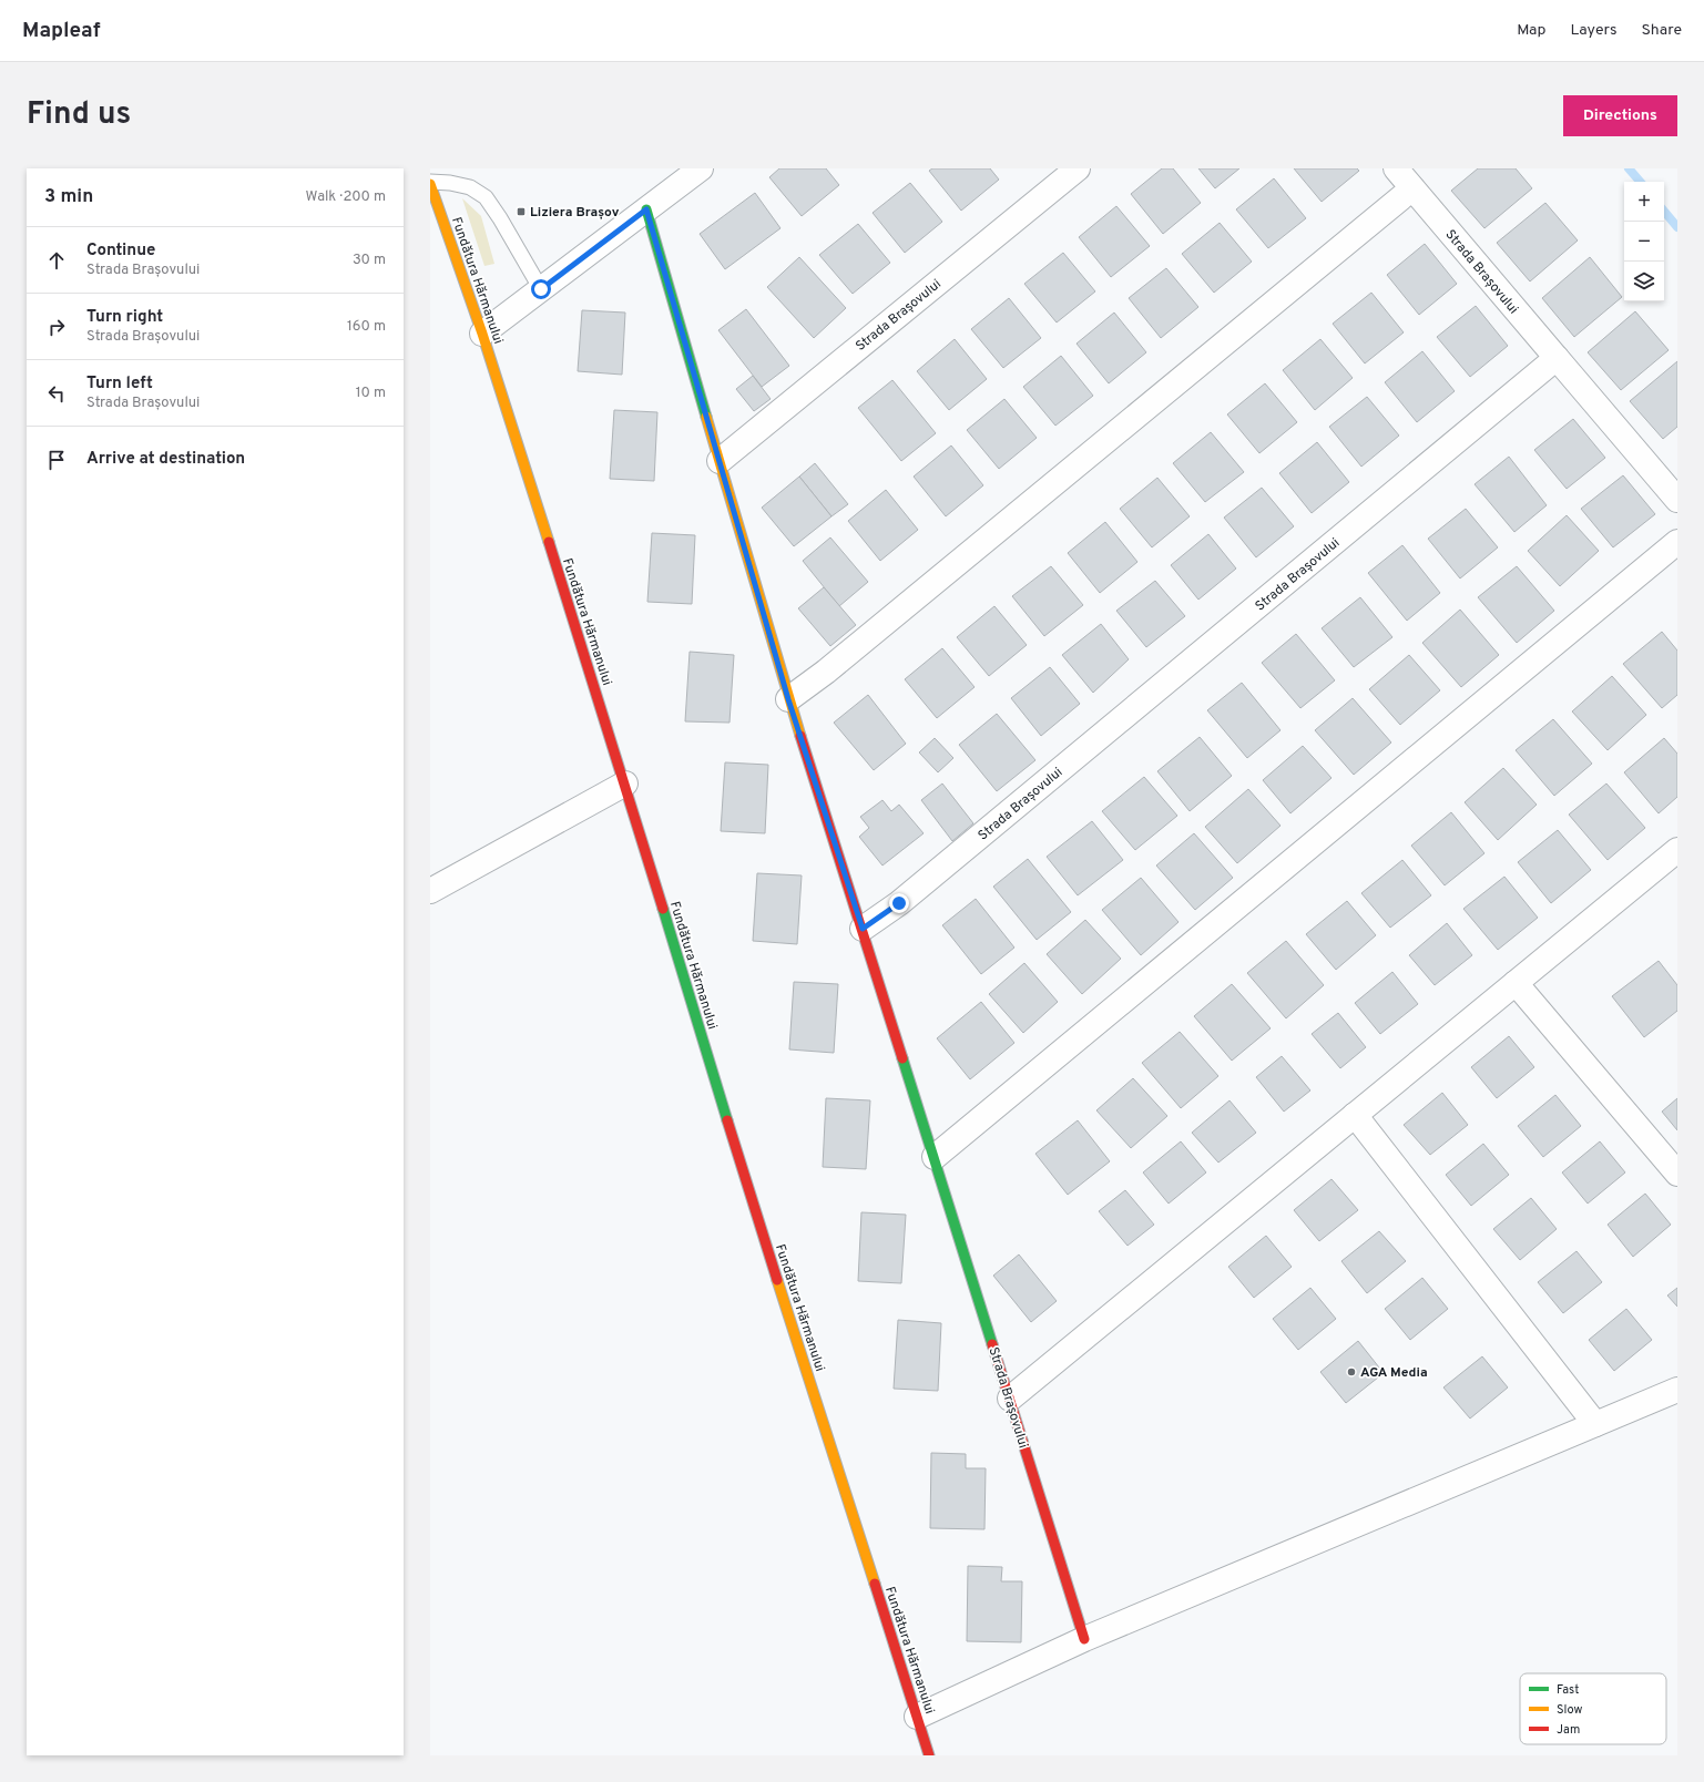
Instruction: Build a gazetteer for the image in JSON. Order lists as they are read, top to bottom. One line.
{"streets":{"street":["Strada Brașovului","Fundătura Hărmanului"]},"places":{"transit":["Liziera Brașov"],"other":["AGA Media"]},"legend":["Fast","Slow","Jam"],"page":{"header":"Mapleaf","nav":["Map","Layers","Share"],"title":"Find us","buttons":"Directions","heading":["3 min","Walk · 200 m"],"map_buttons":["+","−"],"list":[["Continue","Strada Brașovului","30 m"],["Turn right","Strada Brașovului","160 m"],["Turn left","Strada Brașovului","10 m"],"Arrive at destination"]}}
